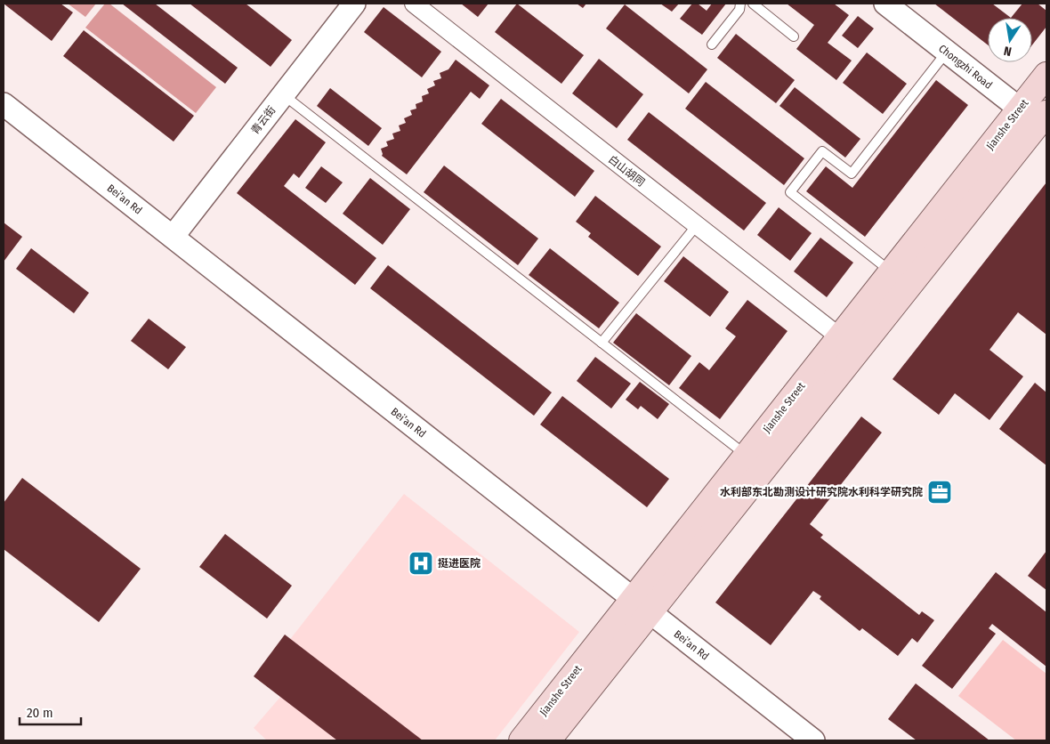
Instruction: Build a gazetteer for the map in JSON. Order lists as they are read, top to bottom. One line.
{"streets":{"main road":["Jianshe Street"],"street":["Chongzhi Road","青云街","白山胡同","Bei’an Rd"]},"crossings":[["Chongzhi Road","Jianshe Street"],["青云街","Bei’an Rd"],["Jianshe Street","白山胡同"],["Jianshe Street","Bei’an Rd"]],"places":{"office":["水利部东北勘测设计研究院水利科学研究院"],"hospital":["挺进医院"]},"scale_bar":"20 m","north":"bottom"}
